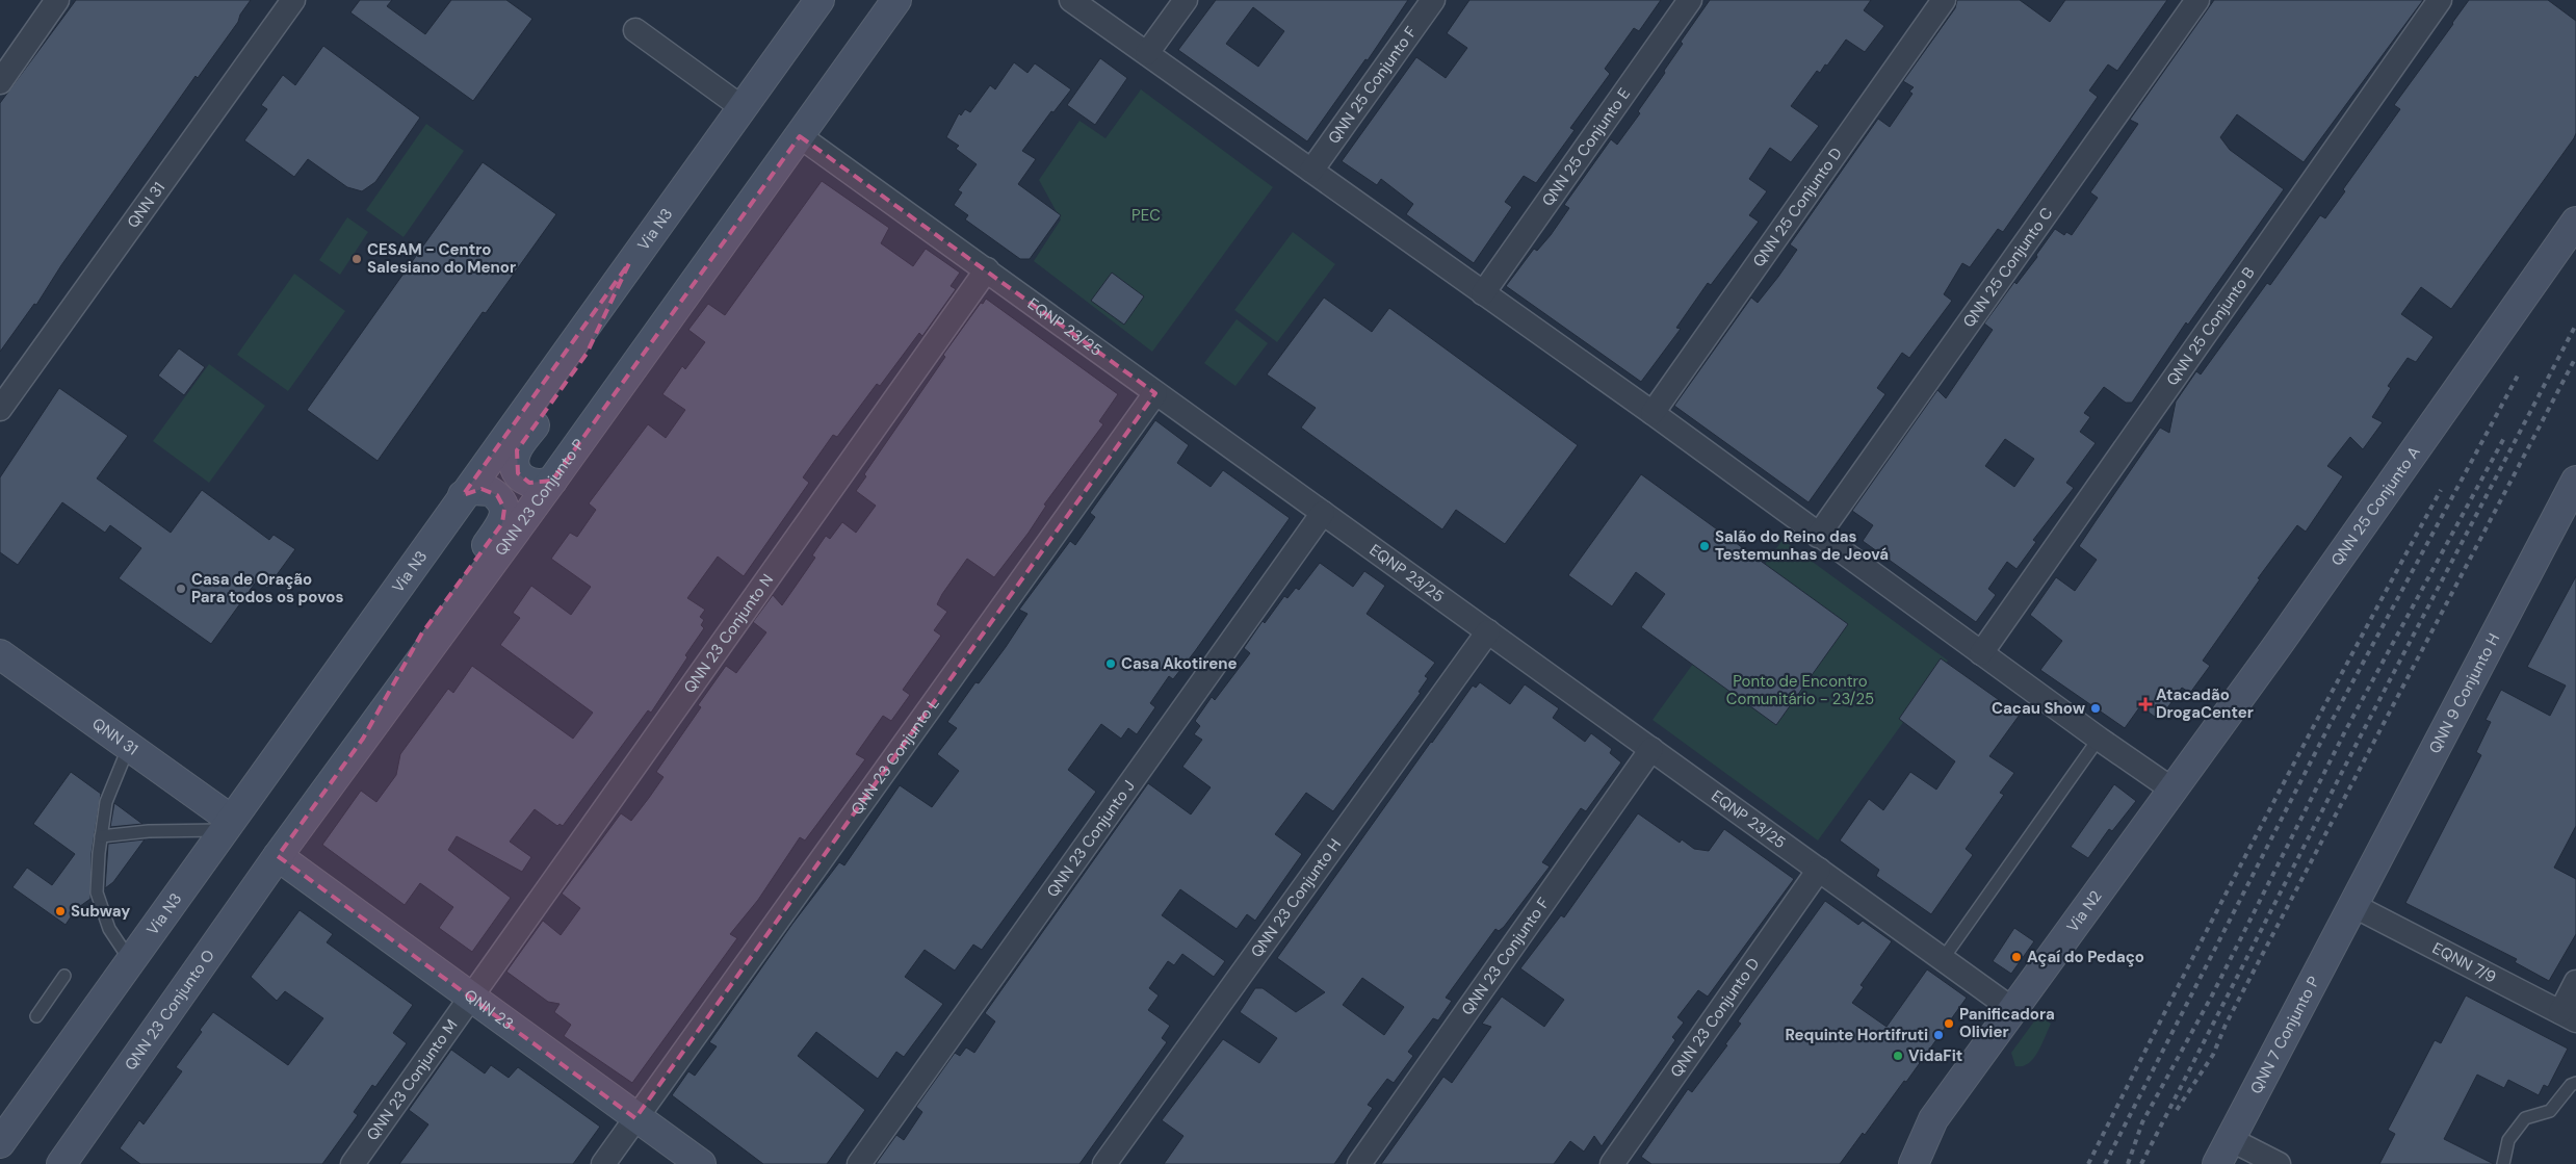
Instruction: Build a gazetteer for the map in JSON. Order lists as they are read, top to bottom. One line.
{"streets":{"main road":["QNN 31","Via N3","QNN 23 Conjunto P","QNN 25 Conjunto A","QNN 9 Conjunto H","Via N2","QNN 23 Conjunto O","QNN 23","QNN 7 Conjunto P"],"street":["QNN 25 Conjunto F","QNN 25 Conjunto E","QNN 25 Conjunto D","QNN 25 Conjunto C","EQNP 23/25","QNN 25 Conjunto B","QNN 23 Conjunto N","QNN 23 Conjunto L","QNN 23 Conjunto J","QNN 23 Conjunto H","QNN 23 Conjunto F","EQNN 7/9","QNN 23 Conjunto D","QNN 23 Conjunto M"]},"crossings":[["QNN 31","Via N3"],["EQNP 23/25","QNN 23 Conjunto P"],["EQNP 23/25","QNN 23 Conjunto N"],["EQNP 23/25","QNN 23 Conjunto L"],["EQNP 23/25","QNN 23 Conjunto J"],["EQNP 23/25","QNN 23 Conjunto H"],["EQNP 23/25","Via N2"],["EQNP 23/25","QNN 23 Conjunto F"],["EQNP 23/25","QNN 23 Conjunto D"],["QNN 23 Conjunto P","QNN 23 Conjunto O"],["QNN 23 Conjunto P","QNN 23"],["QNN 25 Conjunto A","Via N2"],["QNN 23 Conjunto N","QNN 23"],["QNN 23 Conjunto N","QNN 23 Conjunto M"],["QNN 9 Conjunto H","EQNN 7/9"],["QNN 9 Conjunto H","QNN 7 Conjunto P"],["QNN 23 Conjunto L","QNN 23"],["EQNN 7/9","QNN 7 Conjunto P"],["QNN 23 Conjunto O","QNN 23"],["QNN 23","QNN 23 Conjunto M"]],"parks":["PEC","Ponto de Encontro Comunitário - 23/25"],"places":{"other":["CESAM - Centro Salesiano do Menor","Salão do Reino das Testemunhas de Jeová","Casa de Oração Para todos os povos","Casa Akotirene","Cacau Show","Subway","Açaí do Pedaço","Panificadora Olivier","Requinte Hortifruti","VidaFit"],"health":["Atacadão DrogaCenter"]}}
